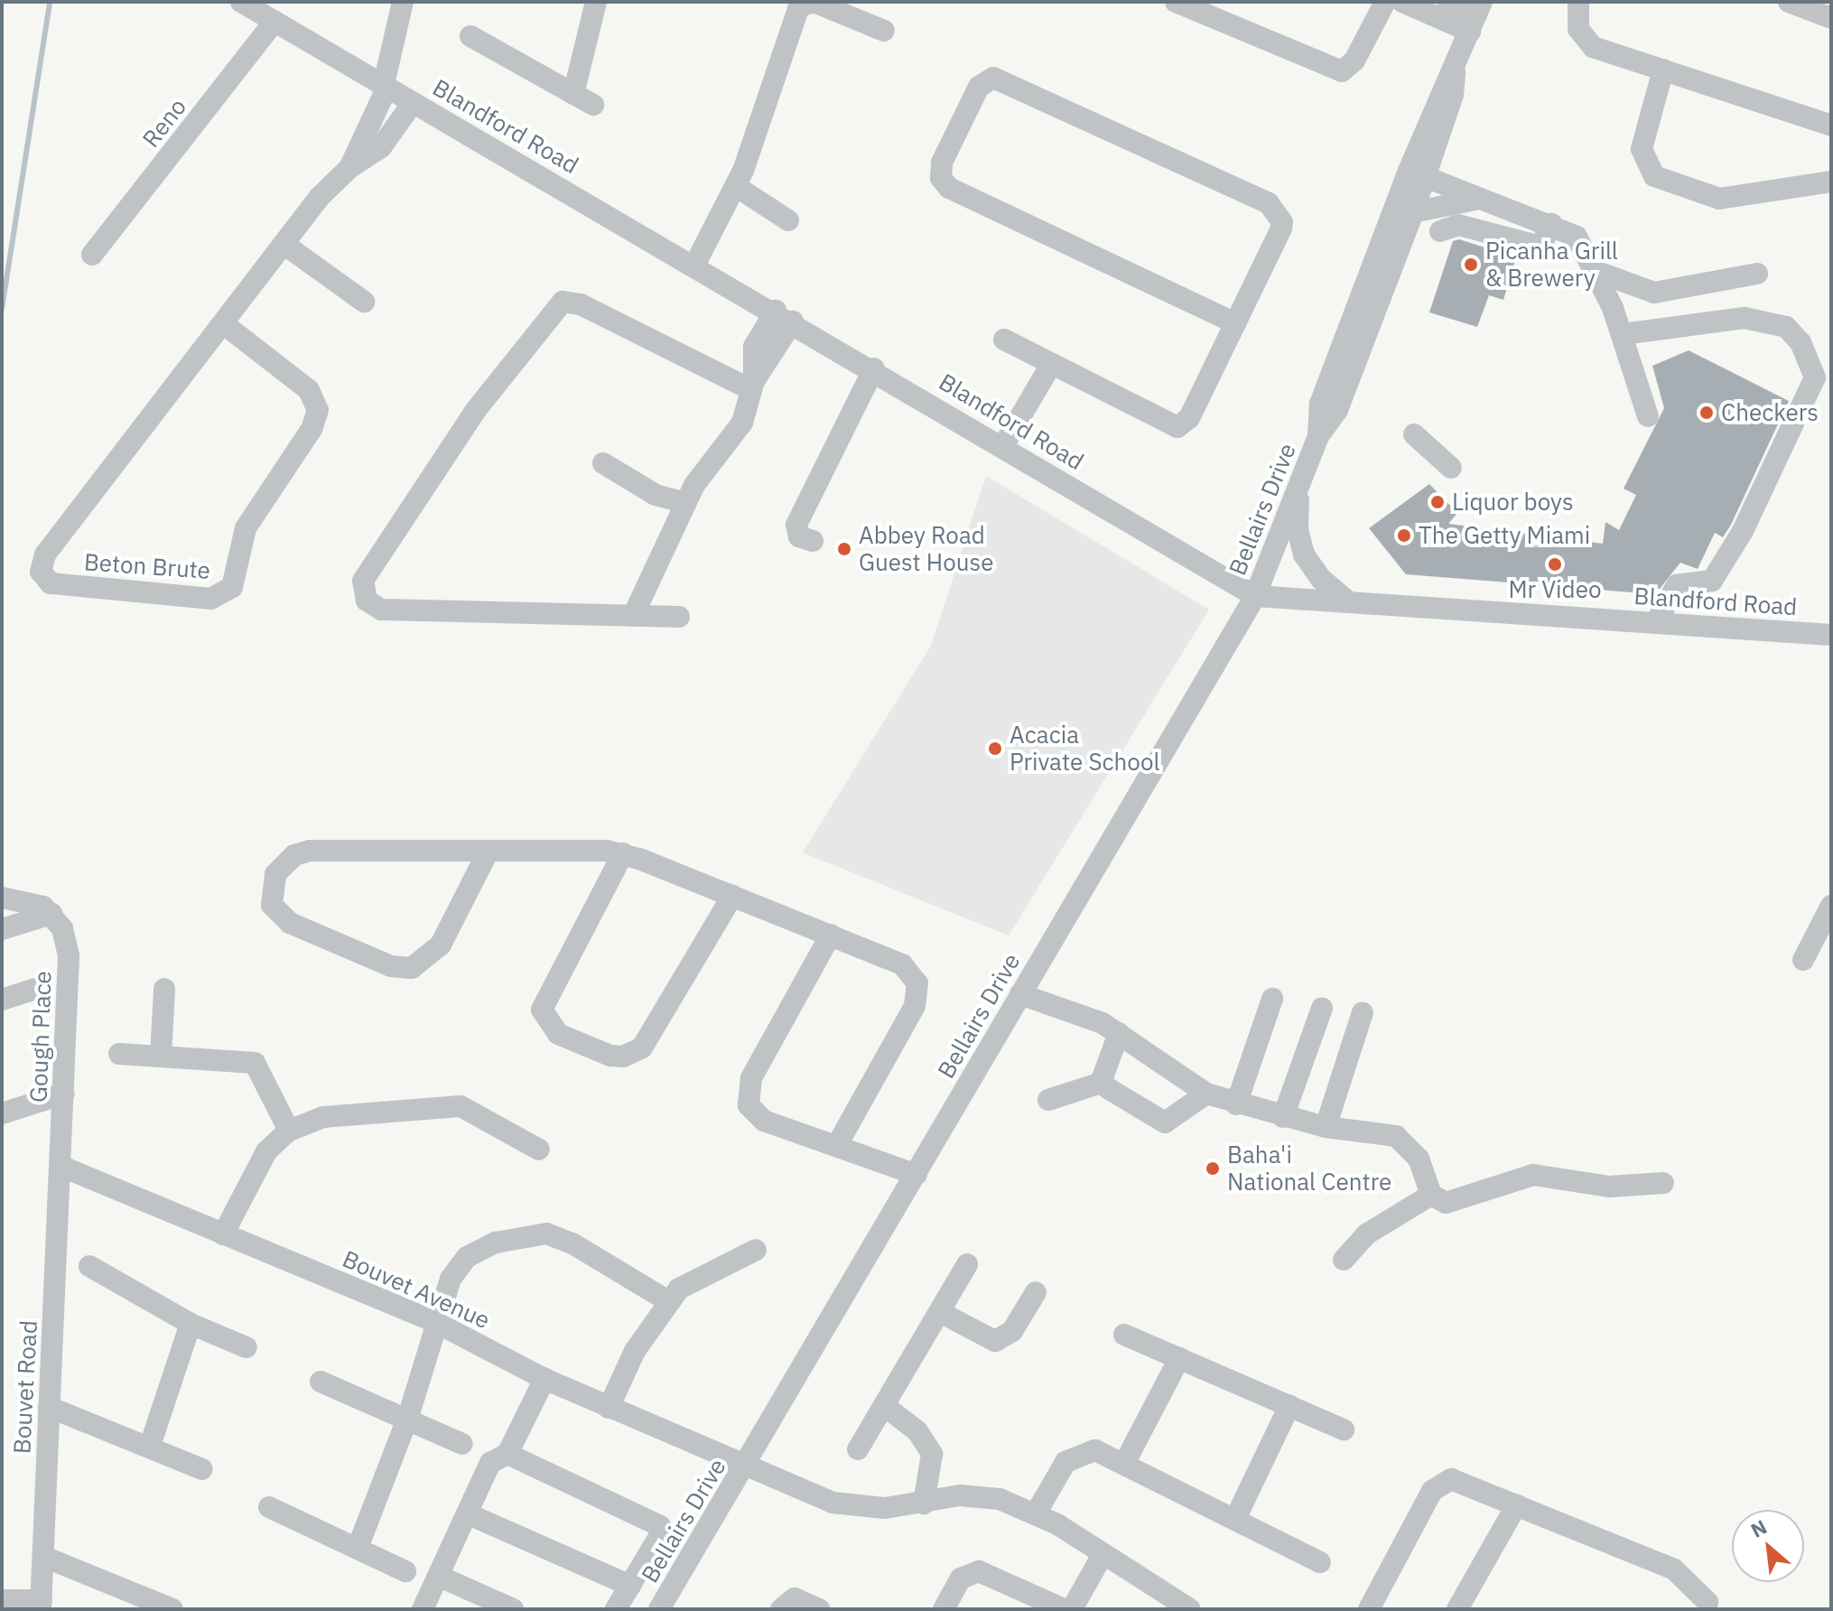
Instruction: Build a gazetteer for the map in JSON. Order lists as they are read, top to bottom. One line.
{"streets":{"street":["Reno","Blandford Road","Bellairs Drive","Beton Brute","Gough Place","Bouvet Avenue","Bouvet Road"]},"crossings":[["Reno","Blandford Road"],["Blandford Road","Bellairs Drive"],["Blandford Road","Beton Brute"],["Bellairs Drive","Bouvet Avenue"],["Gough Place","Bouvet Avenue"],["Gough Place","Bouvet Road"],["Bouvet Avenue","Bouvet Road"]],"places":["Picanha Grill & Brewery","Checkers","Liquor boys","The Getty Miami","Abbey Road Guest House","Mr Video","Acacia Private School","Baha'i National Centre"],"north":"top left"}
